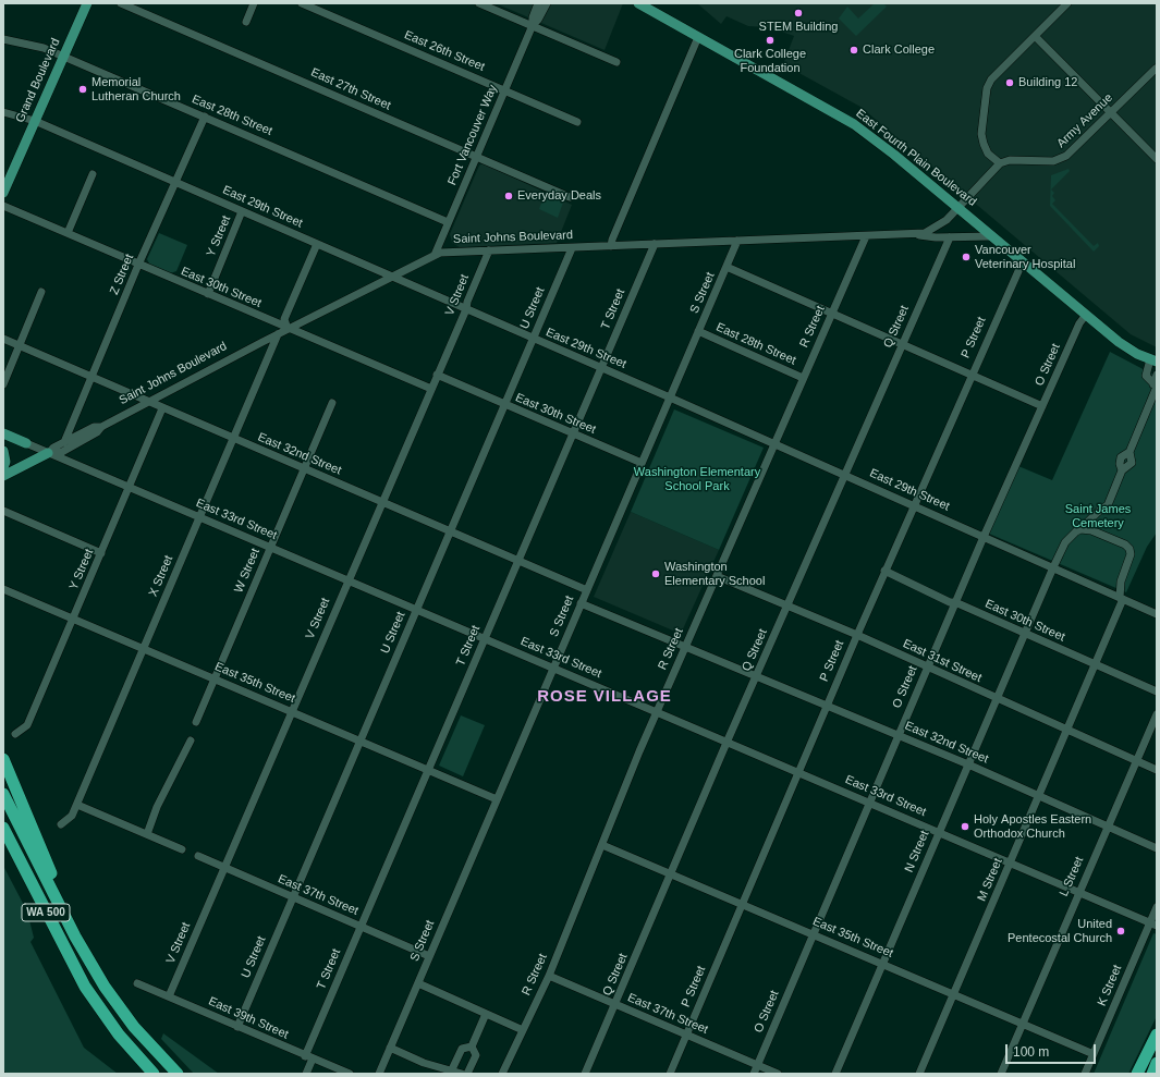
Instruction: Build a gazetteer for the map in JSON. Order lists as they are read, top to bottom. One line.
{"streets":{"highway":["WA 500"],"main road":["Grand Boulevard","East Fourth Plain Boulevard","Saint Johns Boulevard","East 33rd Street"],"street":["East 26th Street","East 27th Street","East 28th Street","Army Avenue","Fort Vancouver Way","East 29th Street","Y Street","Z Street","East 30th Street","S Street","V Street","U Street","T Street","R Street","Q Street","P Street","O Street","East 32nd Street","W Street","X Street","East 31st Street","East 35th Street","N Street","L Street","M Street","East 37th Street","K Street","East 39th Street"]},"crossings":[["East 26th Street","Fort Vancouver Way"],["Grand Boulevard","East 28th Street"],["Grand Boulevard","East 29th Street"],["East 27th Street","Fort Vancouver Way"],["East 28th Street","Fort Vancouver Way"],["East 28th Street","Z Street"],["East 28th Street","S Street"],["East 28th Street","R Street"],["Fort Vancouver Way","Saint Johns Boulevard"],["East Fourth Plain Boulevard","Saint Johns Boulevard"],["East Fourth Plain Boulevard","P Street"],["East Fourth Plain Boulevard","O Street"],["East 29th Street","Y Street"],["East 29th Street","Saint Johns Boulevard"],["East 29th Street","Z Street"],["East 29th Street","S Street"],["East 29th Street","V Street"],["East 29th Street","U Street"],["East 29th Street","T Street"],["East 29th Street","R Street"],["East 29th Street","Q Street"],["East 29th Street","P Street"],["East 29th Street","O Street"],["East 29th Street","N Street"],["East 29th Street","M Street"],["Y Street","East 30th Street"],["Y Street","East 32nd Street"],["Y Street","East 33rd Street"],["Y Street","East 35th Street"],["Saint Johns Boulevard","Z Street"],["Saint Johns Boulevard","East 30th Street"],["Saint Johns Boulevard","S Street"],["Saint Johns Boulevard","V Street"],["Saint Johns Boulevard","U Street"],["Saint Johns Boulevard","T Street"],["Saint Johns Boulevard","R Street"],["Saint Johns Boulevard","East 32nd Street"],["Saint Johns Boulevard","East 33rd Street"],["Saint Johns Boulevard","X Street"],["Z Street","East 30th Street"],["Z Street","East 32nd Street"],["East 30th Street","S Street"],["East 30th Street","V Street"],["East 30th Street","U Street"],["East 30th Street","T Street"],["East 30th Street","P Street"],["East 30th Street","O Street"],["East 30th Street","N Street"],["East 30th Street","M Street"],["S Street","East 32nd Street"],["S Street","East 33rd Street"],["S Street","East 35th Street"],["S Street","East 37th Street"],["V Street","East 32nd Street"],["V Street","East 33rd Street"],["V Street","East 35th Street"],["V Street","East 37th Street"],["V Street","East 39th Street"],["U Street","East 32nd Street"],["U Street","East 33rd Street"],["U Street","East 35th Street"],["U Street","East 37th Street"],["U Street","East 39th Street"],["T Street","East 32nd Street"],["T Street","East 33rd Street"],["T Street","East 35th Street"],["T Street","East 37th Street"],["T Street","East 39th Street"],["R Street","East 32nd Street"],["R Street","East 33rd Street"],["R Street","East 31st Street"],["R Street","East 35th Street"],["R Street","East 37th Street"],["Q Street","East 32nd Street"],["Q Street","East 33rd Street"],["Q Street","East 31st Street"],["Q Street","East 35th Street"],["Q Street","East 37th Street"],["P Street","East 32nd Street"],["P Street","East 33rd Street"],["P Street","East 31st Street"],["P Street","East 35th Street"],["P Street","East 37th Street"],["O Street","East 32nd Street"],["O Street","East 33rd Street"],["O Street","East 31st Street"],["O Street","East 35th Street"],["O Street","East 37th Street"],["East 32nd Street","W Street"],["East 32nd Street","X Street"],["East 32nd Street","N Street"],["East 32nd Street","L Street"],["East 32nd Street","M Street"],["East 33rd Street","W Street"],["East 33rd Street","X Street"],["East 33rd Street","N Street"],["East 33rd Street","L Street"],["East 33rd Street","M Street"],["East 33rd Street","K Street"],["W Street","East 35th Street"],["X Street","East 35th Street"],["East 31st Street","N Street"],["East 31st Street","L Street"],["East 31st Street","M Street"],["East 35th Street","N Street"],["East 35th Street","L Street"],["East 35th Street","M Street"],["East 35th Street","K Street"],["N Street","M Street"]],"districts":["ROSE VILLAGE"],"parks":["Washington Elementary School Park","Saint James Cemetery"],"places":["STEM Building","Clark College Foundation","Clark College","Building 12","Memorial Lutheran Church","Everyday Deals","Vancouver Veterinary Hospital","Washington Elementary School","Holy Apostles Eastern Orthodox Church","United Pentecostal Church"],"scale_bar":"100 m"}
